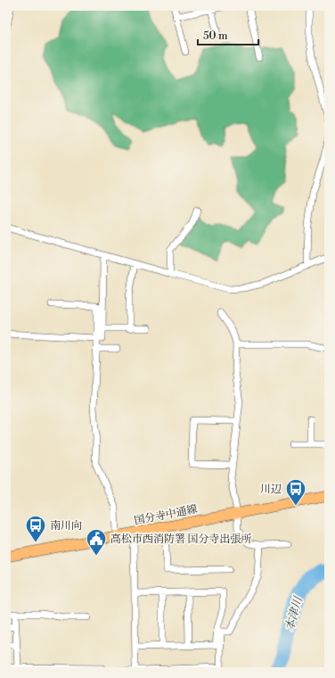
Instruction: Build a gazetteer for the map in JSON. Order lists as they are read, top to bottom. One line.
{"streets":{"main road":["国分寺中通線"]},"water":["本津川"],"places":{"bus stop":["川辺","南川向"],"public building":["高松市西消防署 国分寺出張所"]},"scale_bar":"50 m"}
